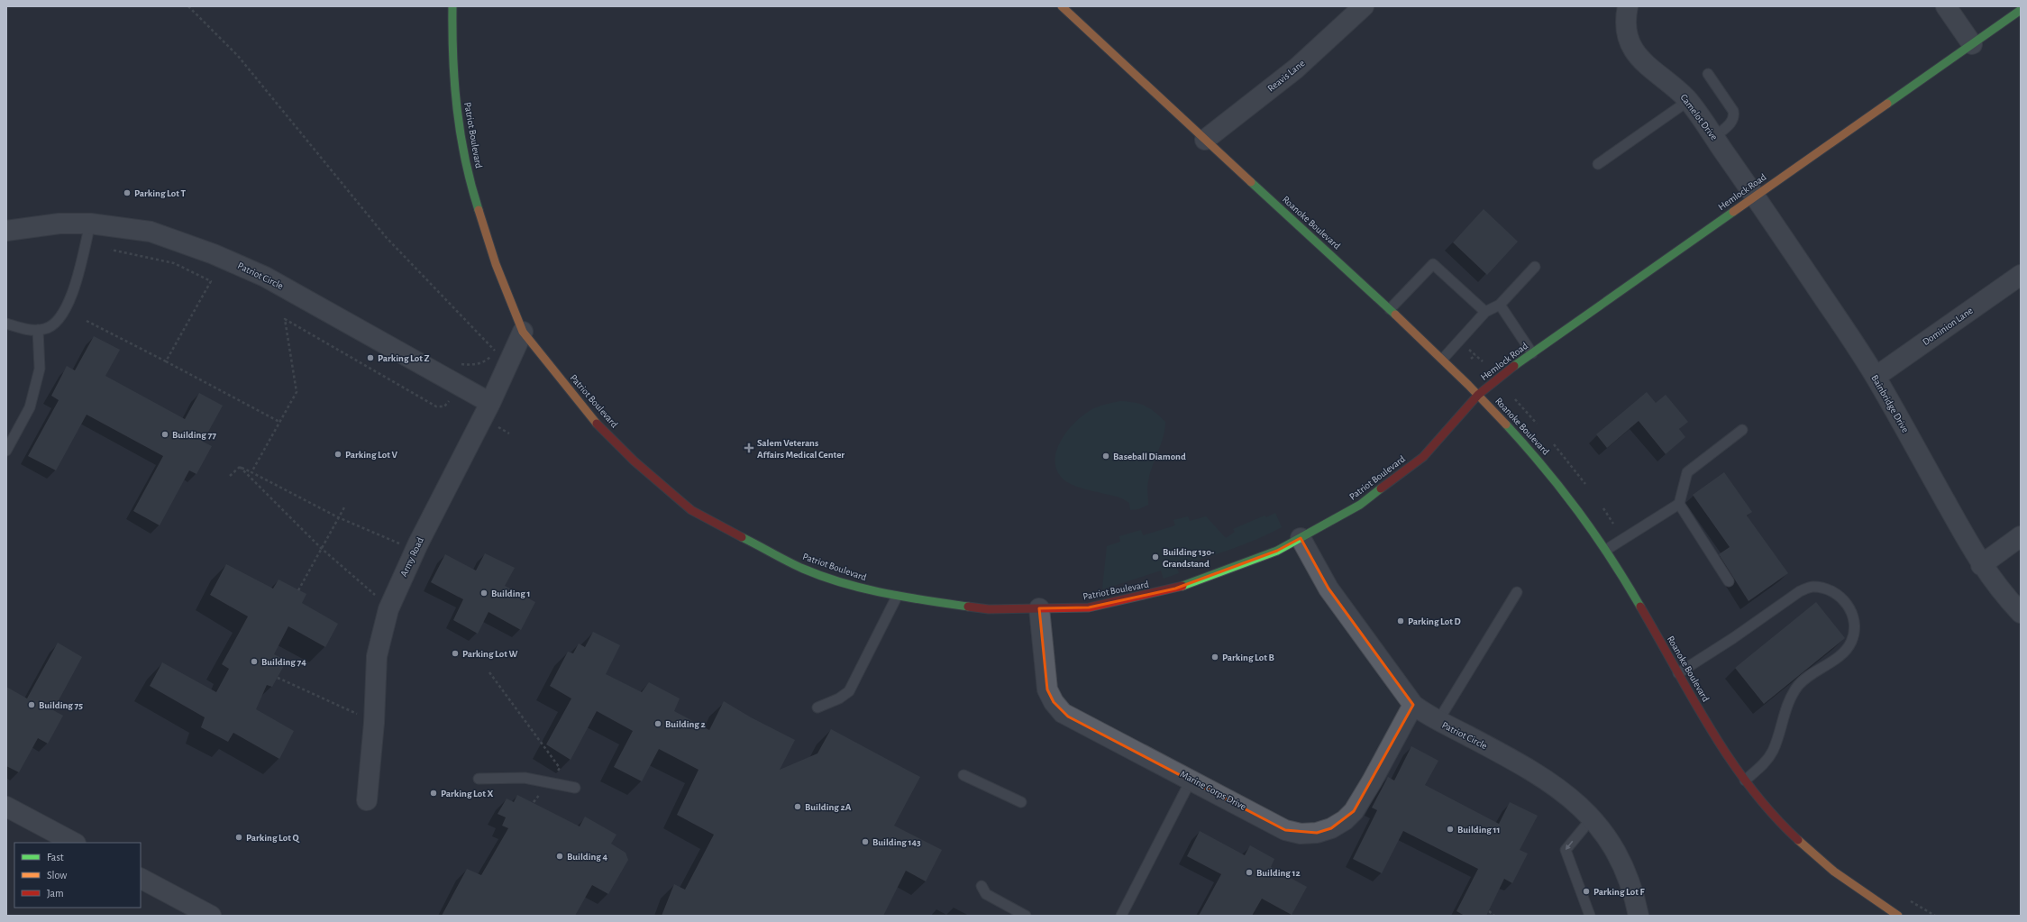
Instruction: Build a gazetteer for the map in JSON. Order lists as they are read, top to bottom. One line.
{"streets":{"street":["Reavis Lane","Camelot Drive","Patriot Boulevard","Hemlock Road","Roanoke Boulevard","Patriot Circle","Dominion Lane","Bainbridge Drive","Army Road","Marine Corps Drive"]},"crossings":[["Reavis Lane","Roanoke Boulevard"],["Camelot Drive","Hemlock Road"],["Camelot Drive","Bainbridge Drive"],["Patriot Boulevard","Hemlock Road"],["Patriot Boulevard","Roanoke Boulevard"],["Patriot Boulevard","Patriot Circle"],["Patriot Boulevard","Army Road"],["Patriot Boulevard","Marine Corps Drive"],["Hemlock Road","Roanoke Boulevard"],["Hemlock Road","Bainbridge Drive"],["Patriot Circle","Army Road"],["Patriot Circle","Marine Corps Drive"],["Dominion Lane","Bainbridge Drive"]],"places":{"other":["Parking Lot T","Parking Lot Z","Building 77","Parking Lot V","Baseball Diamond","Building 130- Grandstand","Building 1","Parking Lot D","Parking Lot W","Parking Lot B","Building 74","Building 75","Building 2","Parking Lot X","Building 2A","Building 11","Parking Lot Q","Building 143","Building 4","Building 12","Parking Lot F"],"health":["Salem Veterans Affairs Medical Center"]},"legend":["Fast","Slow","Jam"]}
